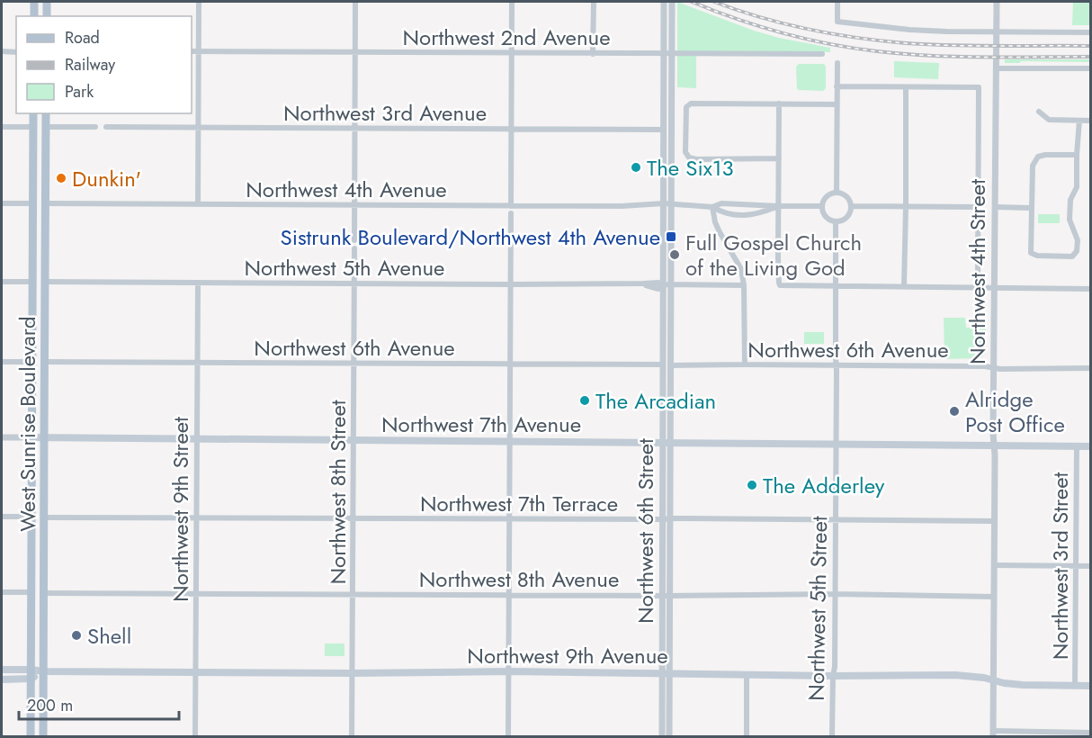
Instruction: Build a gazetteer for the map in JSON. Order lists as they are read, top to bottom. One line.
{"streets":{"main road":["West Sunrise Boulevard","Northwest 7th Avenue","Northwest 9th Avenue"],"street":["Northwest 2nd Avenue","Northwest 3rd Avenue","Northwest 4th Avenue","Northwest 5th Avenue","Northwest 4th Street","Northwest 6th Avenue","Northwest 8th Street","Northwest 7th Terrace","Northwest 9th Street","Northwest 6th Street","Northwest 3rd Street","Northwest 8th Avenue","Northwest 5th Street"]},"crossings":[["Northwest 2nd Avenue","Northwest 6th Street"],["Northwest 3rd Avenue","Northwest 6th Street"],["Northwest 4th Avenue","West Sunrise Boulevard"],["Northwest 4th Avenue","Northwest 6th Street"],["Northwest 4th Avenue","Northwest 5th Street"],["Northwest 5th Avenue","West Sunrise Boulevard"],["Northwest 5th Avenue","Northwest 8th Street"],["Northwest 5th Avenue","Northwest 9th Street"],["Northwest 5th Avenue","Northwest 6th Street"],["Northwest 4th Street","Northwest 6th Avenue"],["Northwest 4th Street","Northwest 7th Avenue"],["Northwest 4th Street","Northwest 7th Terrace"],["Northwest 4th Street","Northwest 8th Avenue"],["Northwest 4th Street","Northwest 9th Avenue"],["Northwest 6th Avenue","West Sunrise Boulevard"],["Northwest 6th Avenue","Northwest 8th Street"],["Northwest 6th Avenue","Northwest 9th Street"],["Northwest 6th Avenue","Northwest 6th Street"],["Northwest 6th Avenue","Northwest 5th Street"],["West Sunrise Boulevard","Northwest 7th Avenue"],["West Sunrise Boulevard","Northwest 7th Terrace"],["West Sunrise Boulevard","Northwest 8th Avenue"],["West Sunrise Boulevard","Northwest 9th Avenue"],["Northwest 7th Avenue","Northwest 8th Street"],["Northwest 7th Avenue","Northwest 9th Street"],["Northwest 7th Avenue","Northwest 6th Street"],["Northwest 7th Avenue","Northwest 3rd Street"],["Northwest 7th Avenue","Northwest 5th Street"],["Northwest 8th Street","Northwest 7th Terrace"],["Northwest 8th Street","Northwest 8th Avenue"],["Northwest 8th Street","Northwest 9th Avenue"],["Northwest 7th Terrace","Northwest 9th Street"],["Northwest 7th Terrace","Northwest 6th Street"],["Northwest 7th Terrace","Northwest 5th Street"],["Northwest 9th Street","Northwest 8th Avenue"],["Northwest 9th Street","Northwest 9th Avenue"],["Northwest 6th Street","Northwest 8th Avenue"],["Northwest 6th Street","Northwest 9th Avenue"],["Northwest 3rd Street","Northwest 9th Avenue"],["Northwest 8th Avenue","Northwest 5th Street"],["Northwest 5th Street","Northwest 9th Avenue"]],"places":{"other":["The Six13","Dunkin'","Full Gospel Church of the Living God","The Arcadian","Alridge Post Office","The Adderley","Shell"],"transit":["Sistrunk Boulevard/Northwest 4th Avenue"]},"legend":["Road","Railway","Park"],"scale_bar":"200 m"}
